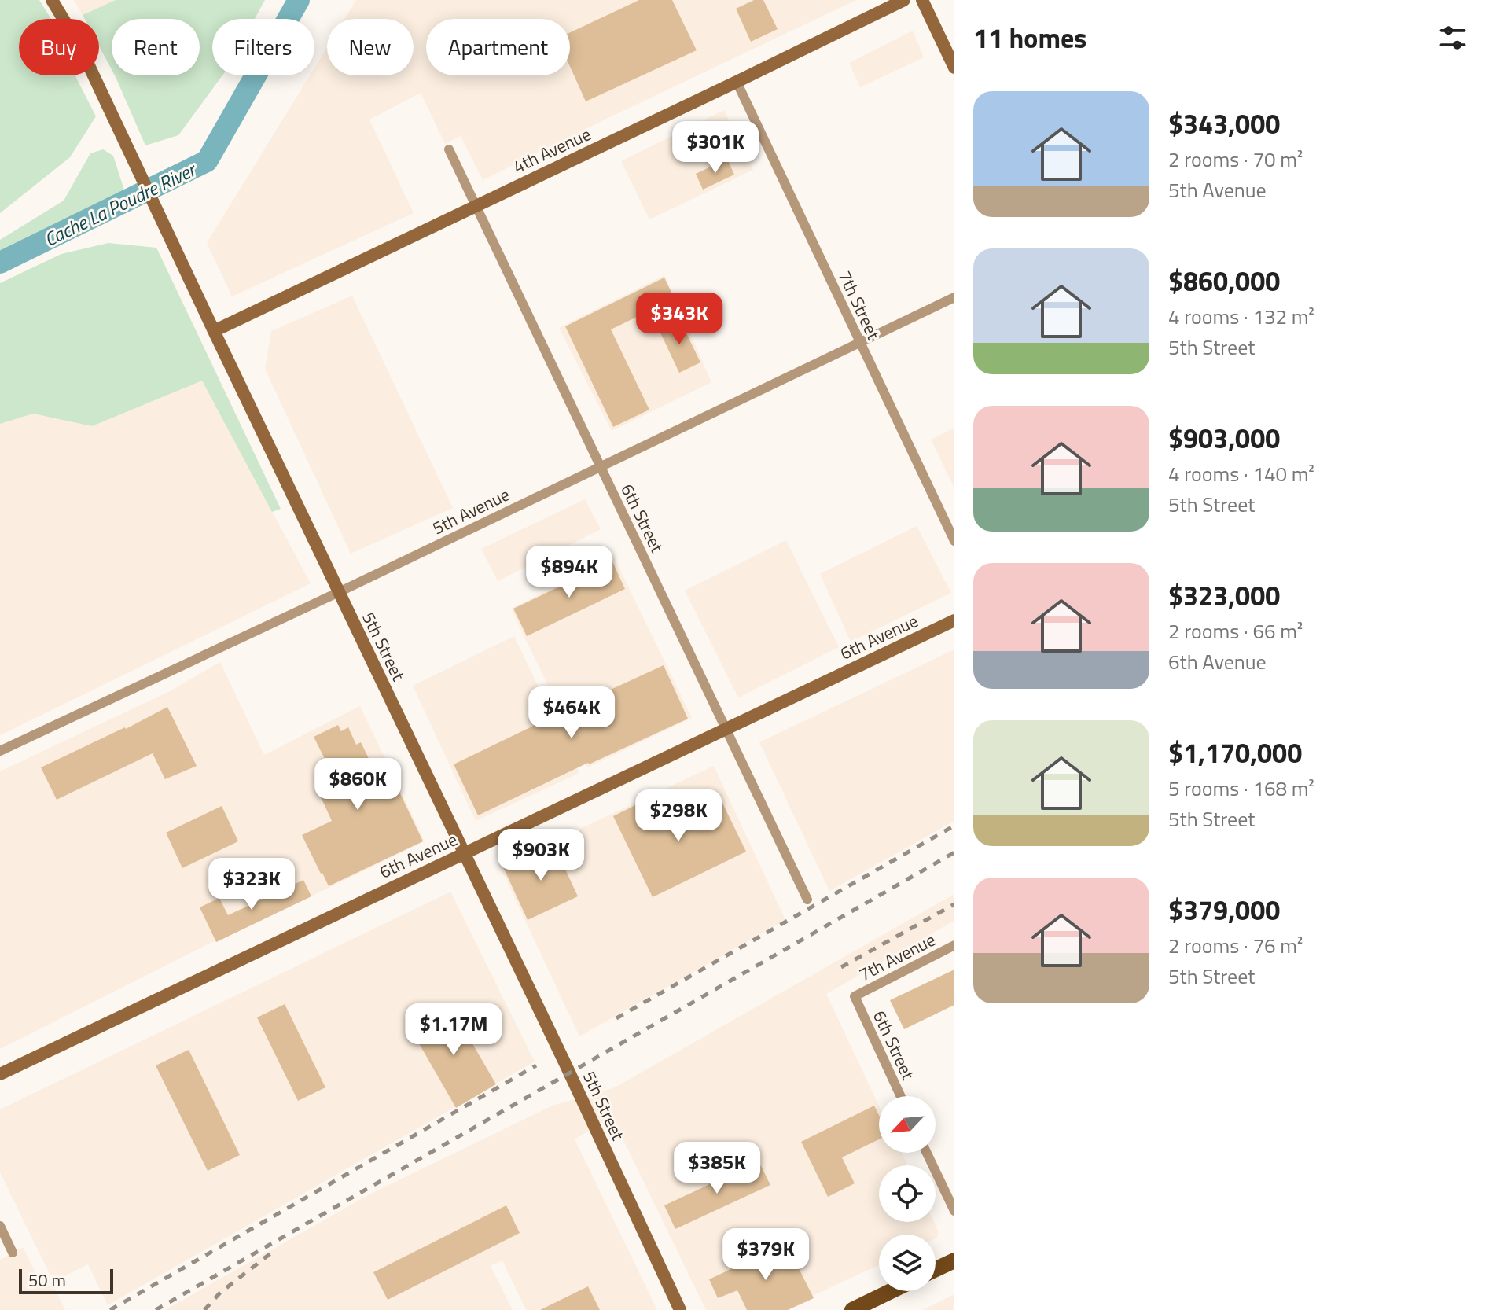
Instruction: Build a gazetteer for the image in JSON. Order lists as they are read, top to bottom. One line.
{"streets":{"street":["4th Avenue","7th Street","5th Avenue","6th Street","6th Avenue","5th Street","7th Avenue"]},"crossings":[["4th Avenue","7th Street"],["4th Avenue","6th Street"],["4th Avenue","5th Street"],["7th Street","5th Avenue"],["5th Avenue","6th Street"],["5th Avenue","5th Street"],["6th Street","6th Avenue"],["6th Street","7th Avenue"],["6th Avenue","5th Street"]],"water":["Cache La Poudre River"],"scale_bar":"50 m","north":"bottom left","page":{"heading":"11 homes","chip":["Buy","Rent","Filters","New","Apartment"],"list":[{"name":"$343,000","note":"2 rooms · 70 m² · 5th Avenue"},{"name":"$860,000","note":"4 rooms · 132 m² · 5th Street"},{"name":"$903,000","note":"4 rooms · 140 m² · 5th Street"},{"name":"$323,000","note":"2 rooms · 66 m² · 6th Avenue"},{"name":"$1,170,000","note":"5 rooms · 168 m² · 5th Street"},{"name":"$379,000","note":"2 rooms · 76 m² · 5th Street"}],"price":["$301K","$343K","$894K","$464K","$860K","$298K","$903K","$323K","$1.17M","$385K","$379K"],"scale":"50 m"}}
